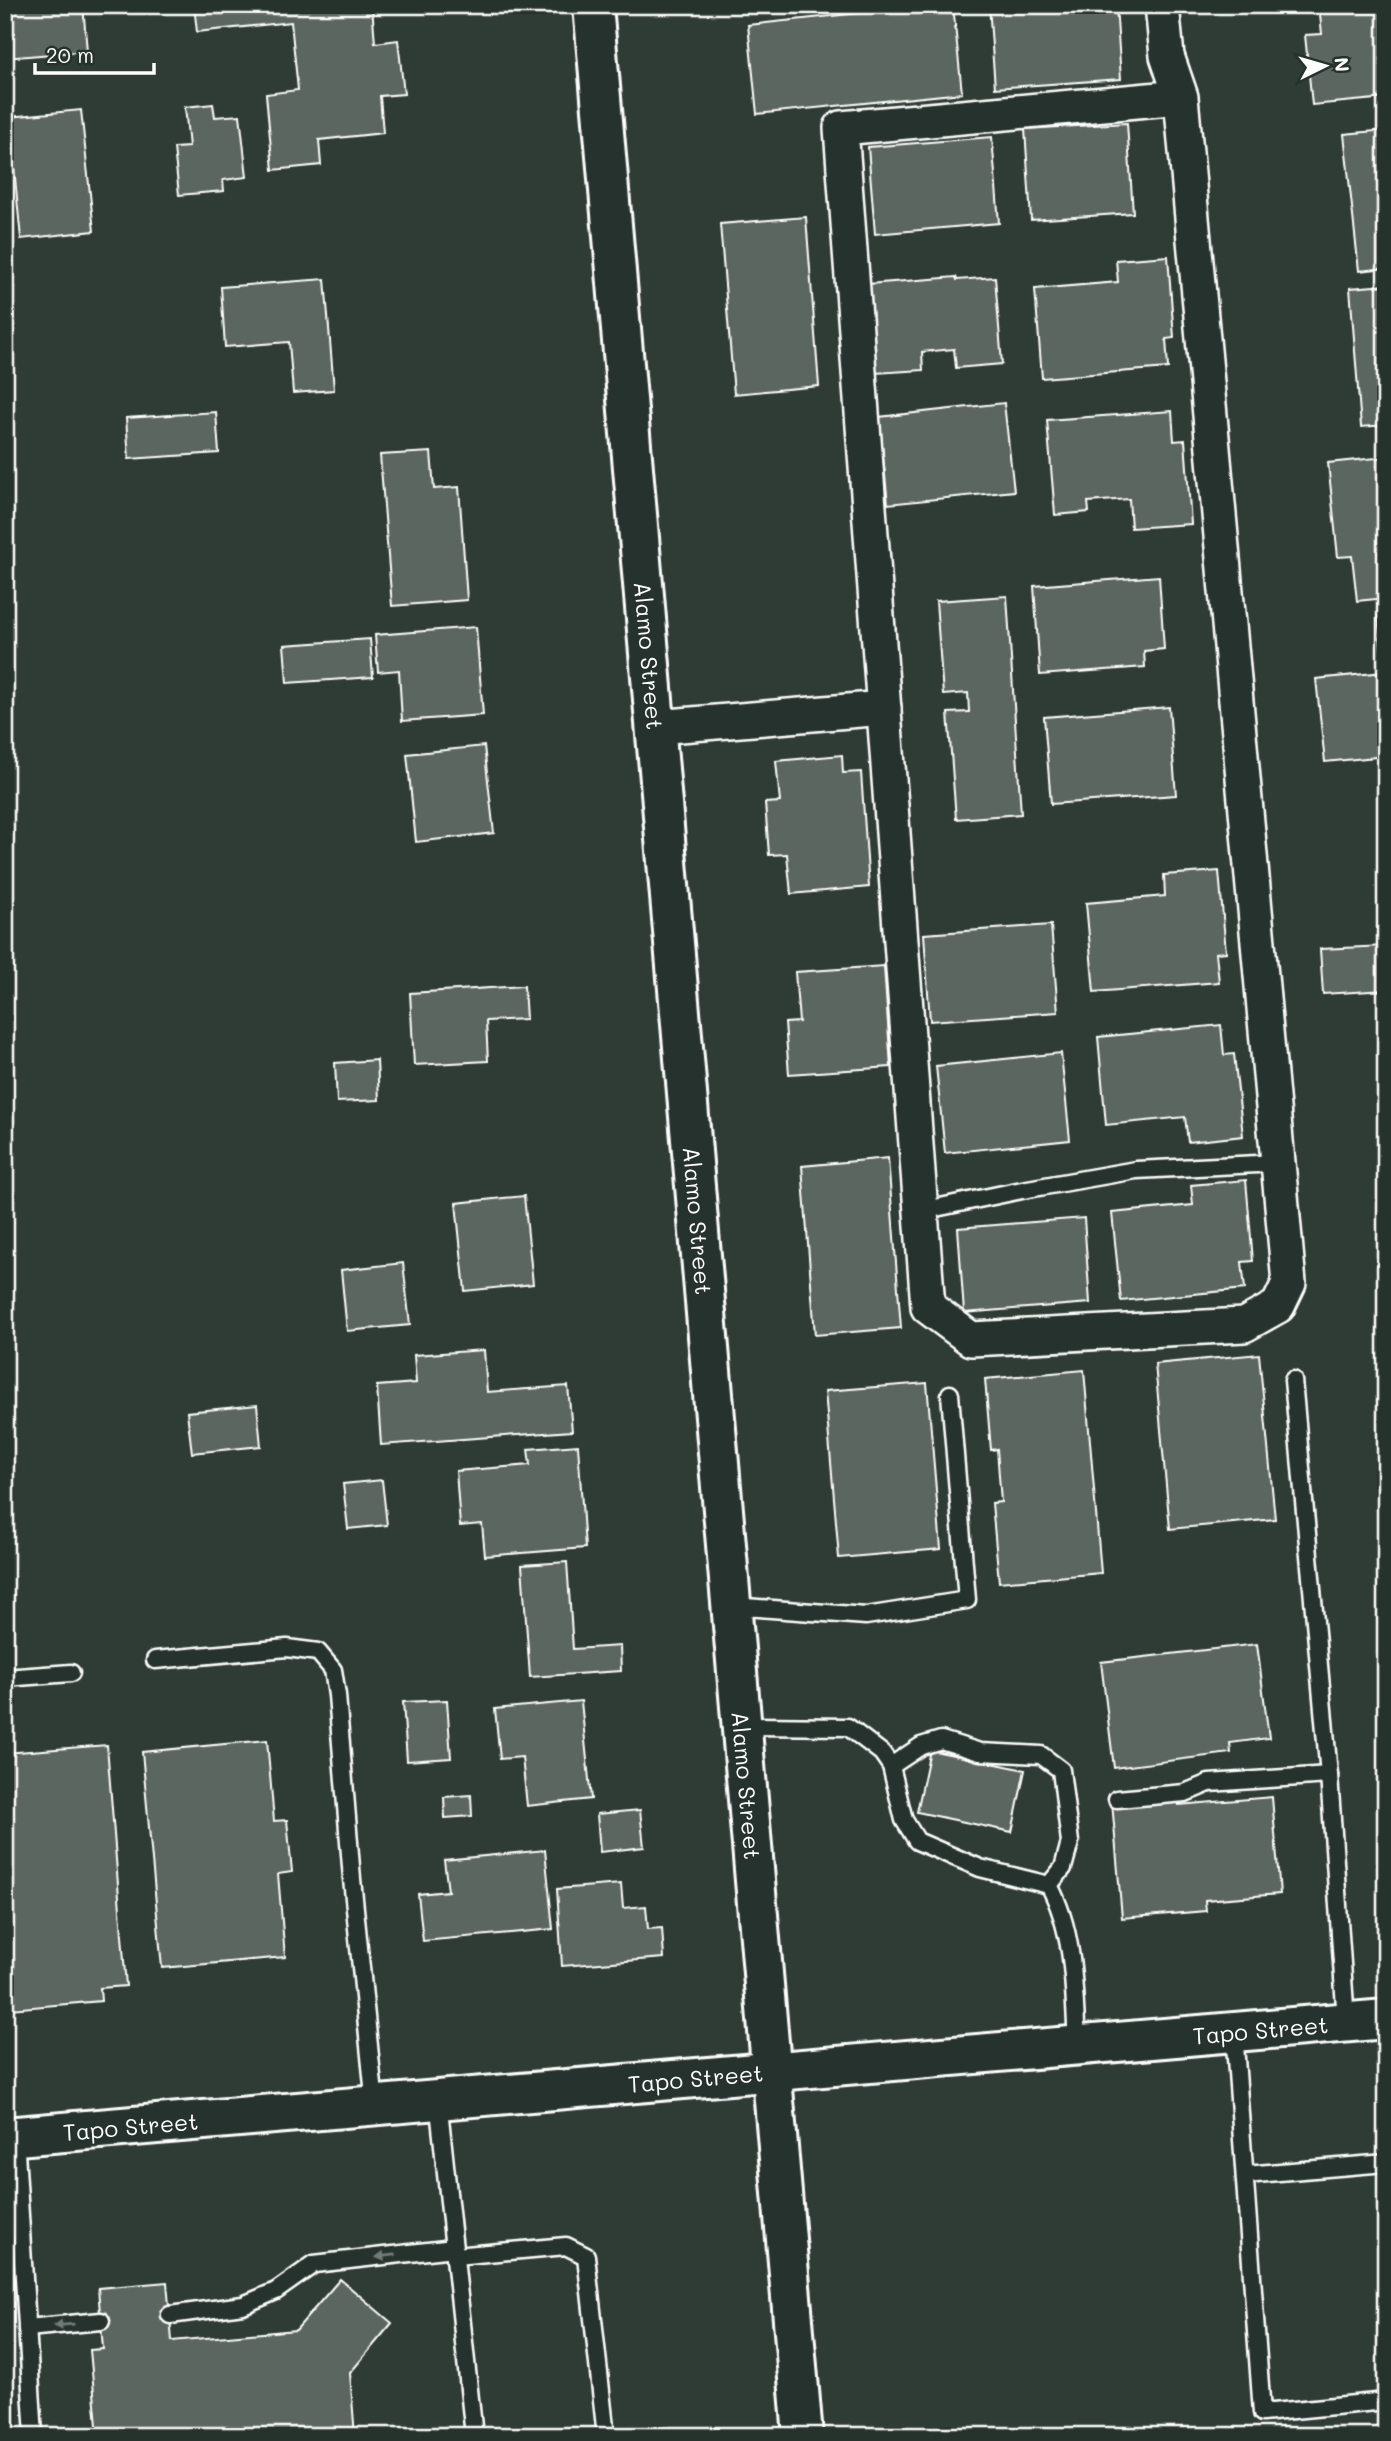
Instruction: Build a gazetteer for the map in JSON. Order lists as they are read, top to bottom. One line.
{"streets":{"main road":["Alamo Street","Tapo Street"]},"crossings":[["Alamo Street","Tapo Street"]],"scale_bar":"20 m","north":"right"}
